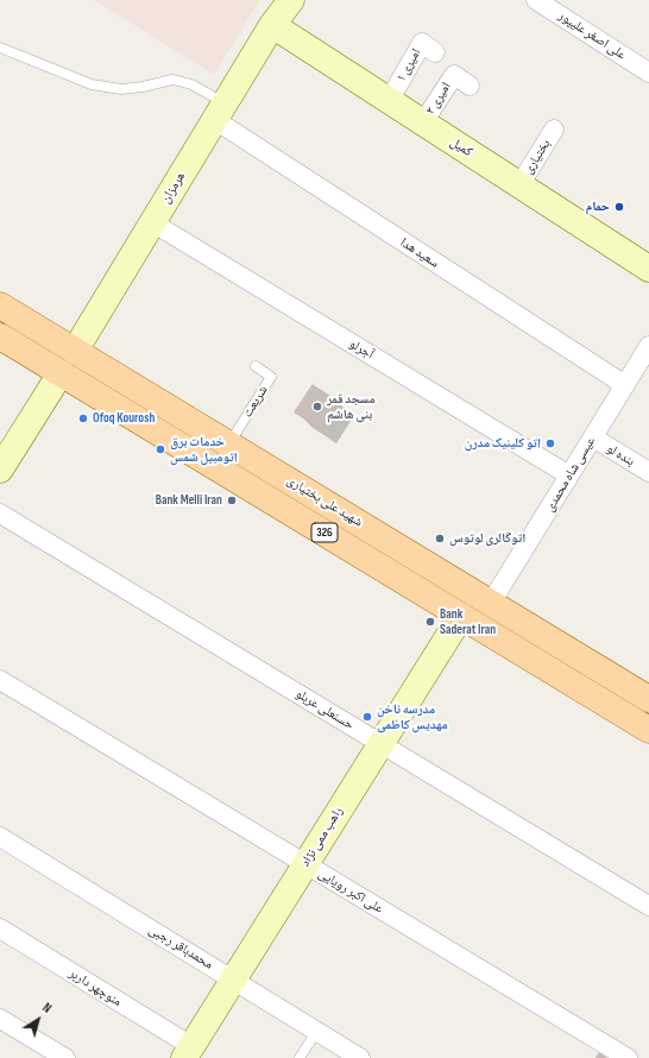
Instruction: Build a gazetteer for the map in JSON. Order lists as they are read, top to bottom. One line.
{"streets":{"main road":["کمیل","هرمزان","شهید علی بختیاری","326","راهب ممی نژاد"],"street":["علی اصغر علیپور","امیری ۱","امیری ۲","بختیاری","سعید هدا","آجرلو","بنده لو","عیسی شاه محمدی","حسنعلی عربلو","علی اکبر رویایی","محمدباقر رجبی","منوچهر داربر"],"lane":["شریعت"]},"crossings":[["امیری ۱","کمیل"],["امیری ۲","کمیل"],["کمیل","بختیاری"],["کمیل","هرمزان"],["هرمزان","سعید هدا"],["هرمزان","آجرلو"],["هرمزان","شهید علی بختیاری"],["سعید هدا","عیسی شاه محمدی"],["آجرلو","عیسی شاه محمدی"],["شریعت","شهید علی بختیاری"],["بنده لو","عیسی شاه محمدی"],["عیسی شاه محمدی","شهید علی بختیاری"],["شهید علی بختیاری","راهب ممی نژاد"],["حسنعلی عربلو","راهب ممی نژاد"],["راهب ممی نژاد","علی اکبر رویایی"],["راهب ممی نژاد","محمدباقر رجبی"],["راهب ممی نژاد","منوچهر داربر"]],"places":["حمام","مسجد قمر بنی هاشم","Ofoq Kourosh","اتو کلینیک مدرن","خدمات برق اتومبیل شمس","Bank Melli Iran","اتوگالری لوتوس","Bank Saderat Iran","مدرسه ناخن مهدیس کاظمی"],"north":"top right"}
